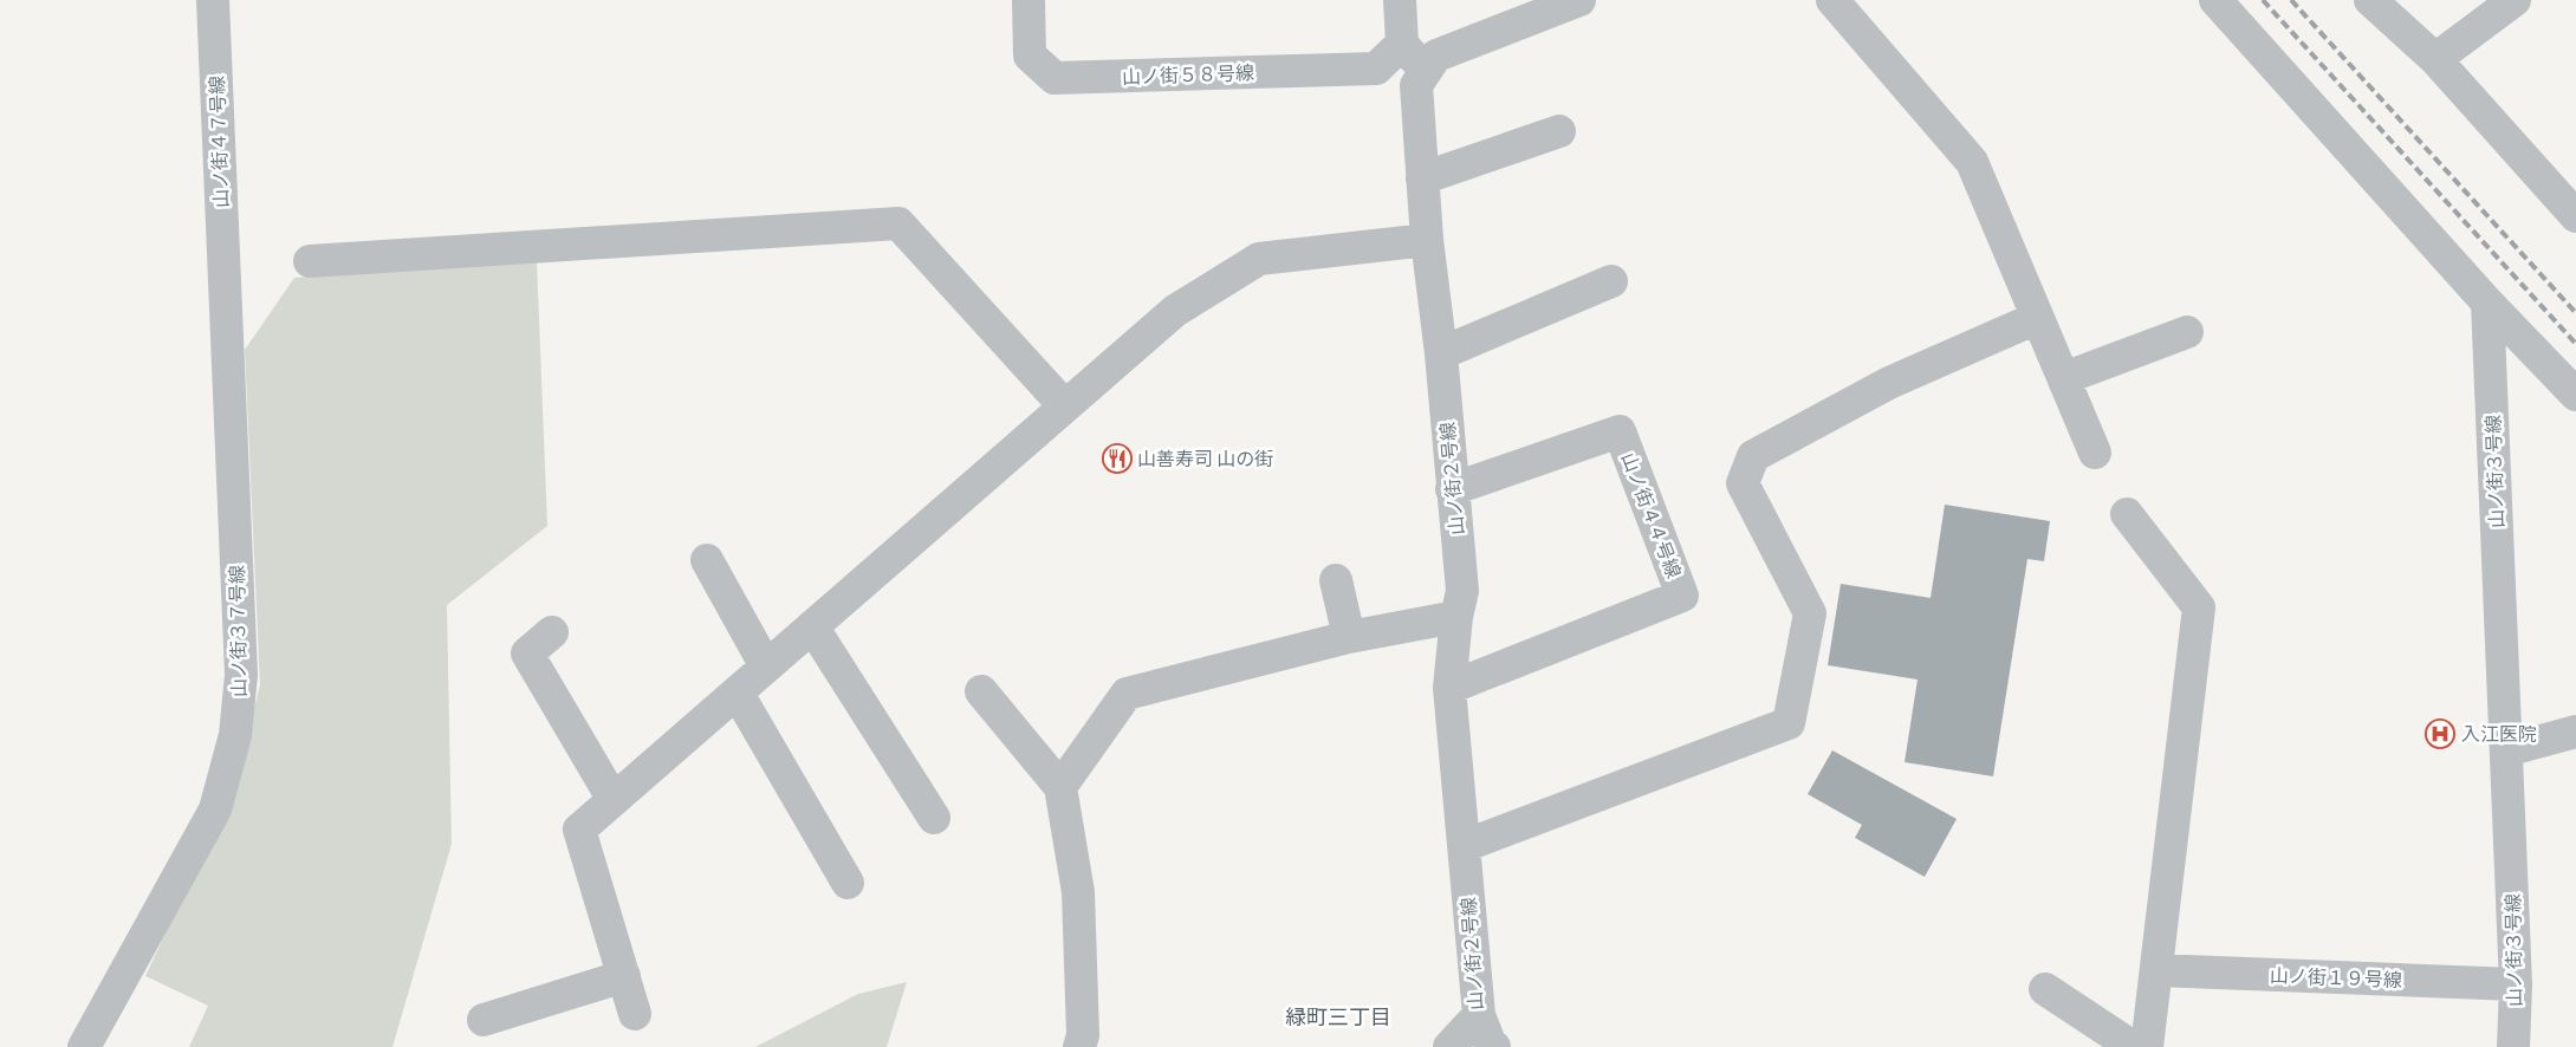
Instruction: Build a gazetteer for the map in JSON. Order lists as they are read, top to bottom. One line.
{"streets":{"street":["山ノ街５８号線","山ノ街４７号線","山ノ街３号線","山ノ街２号線","山ノ街４４号線","山ノ街３７号線","山ノ街１９号線"]},"crossings":[["山ノ街４７号線","山ノ街３７号線"],["山ノ街３号線","山ノ街１９号線"],["山ノ街２号線","山ノ街４４号線"]],"districts":["緑町三丁目"],"places":{"restaurant":["山善寿司 山の街"],"hospital":["入江医院"]}}
